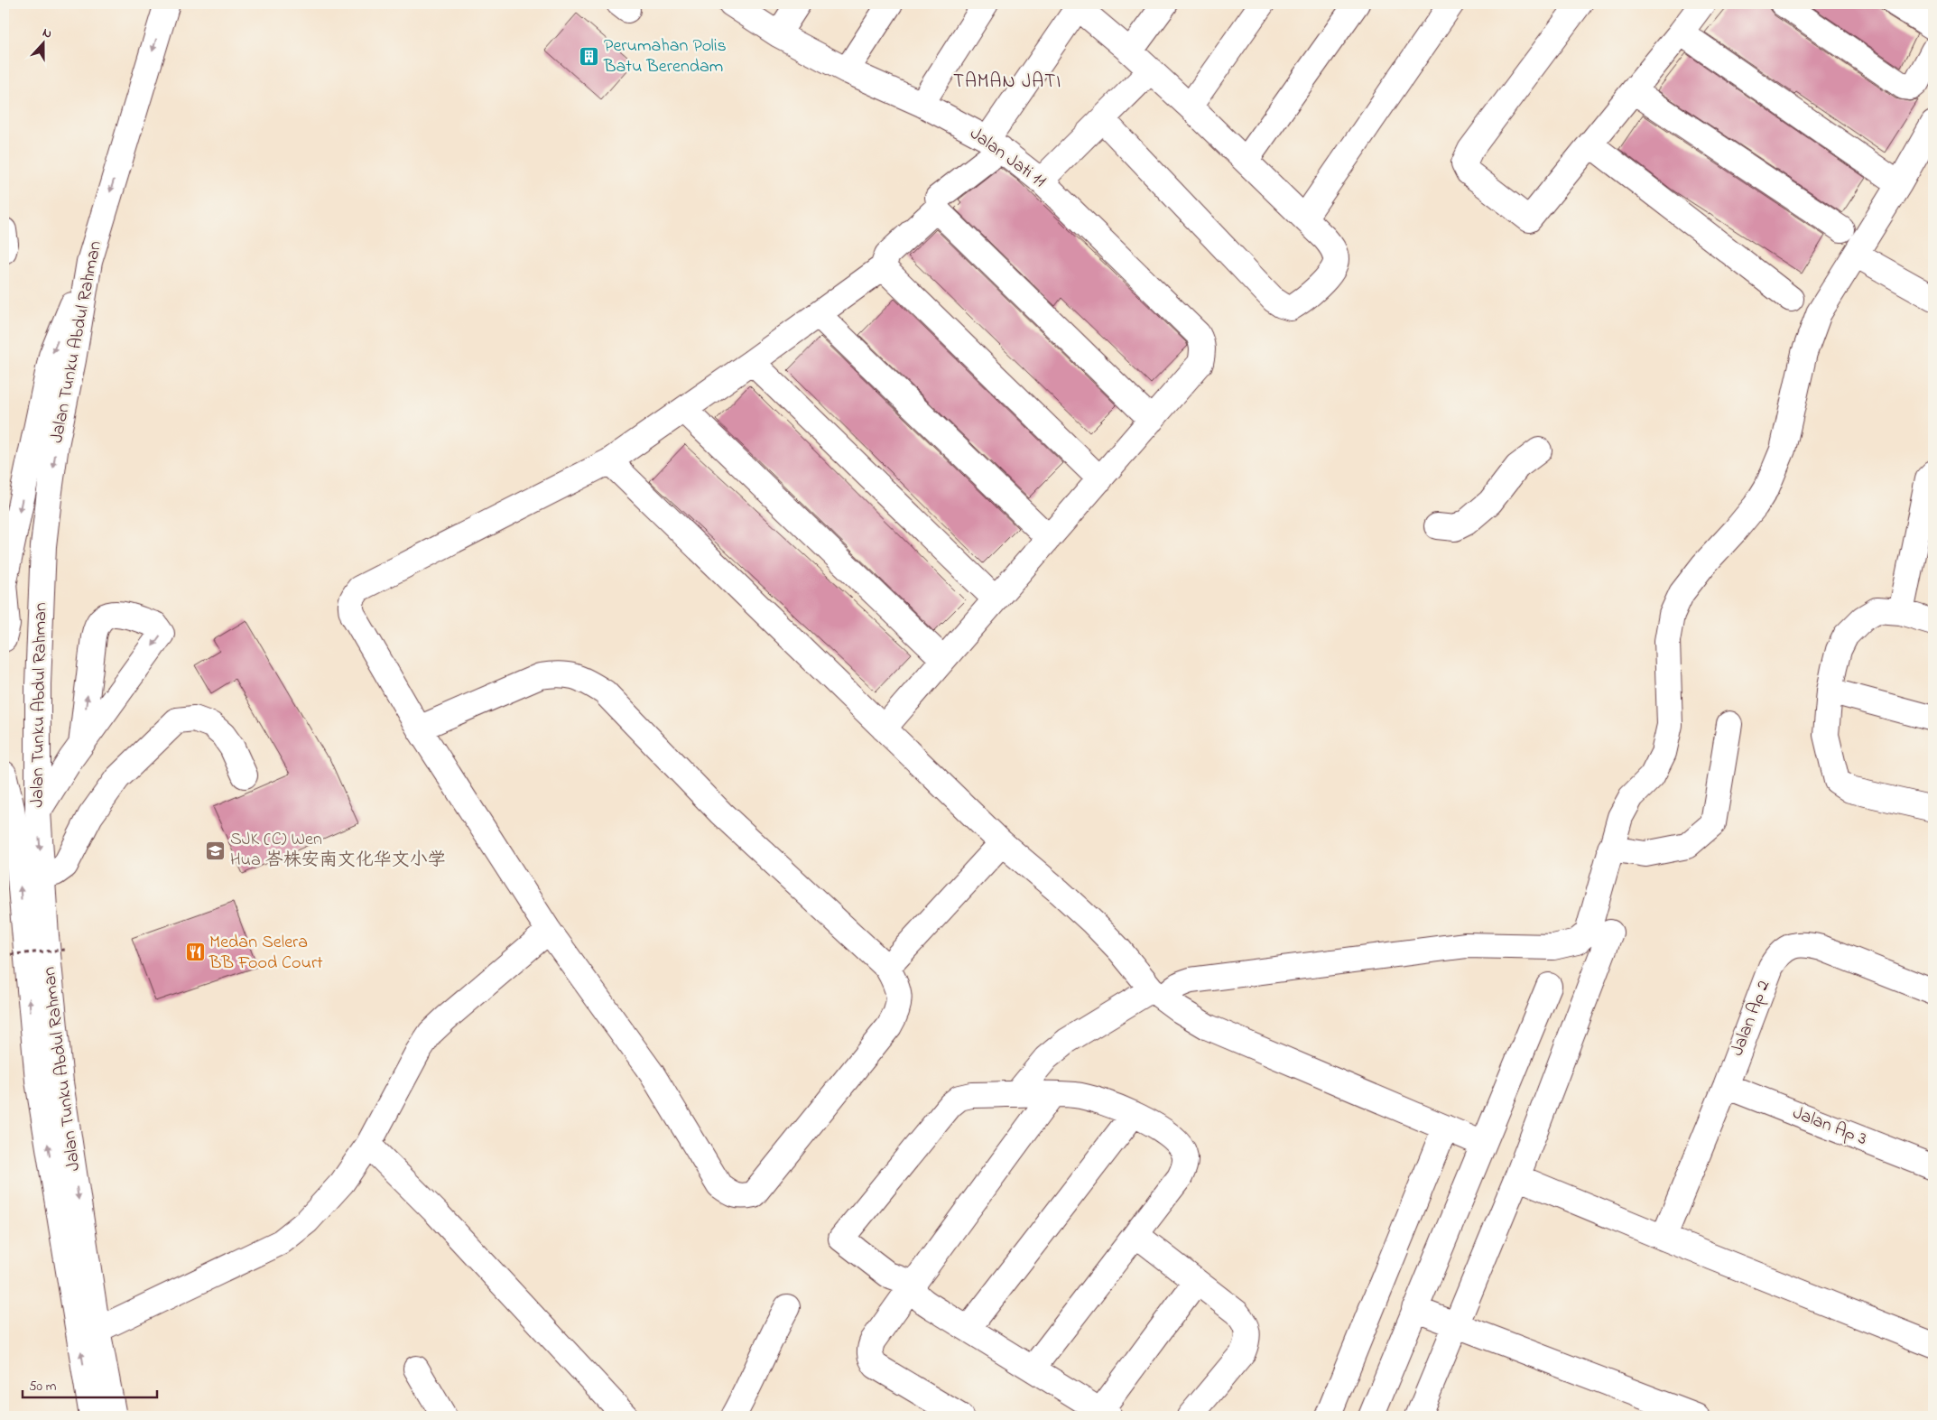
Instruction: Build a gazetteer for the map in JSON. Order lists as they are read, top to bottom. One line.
{"streets":{"street":["Jalan Jati 11","Jalan Tunku Abdul Rahman","Jalan Ap 2","Jalan Ap 3"]},"crossings":[["Jalan Ap 2","Jalan Ap 3"]],"districts":["TAMAN JATI"],"places":{"building":["Perumahan Polis Batu Berendam"],"school or university":["SJK (C) Wen Hua 峇株安南文化华文小学"],"restaurant":["Medan Selera BB Food Court"]},"scale_bar":"50 m","north":"top"}
